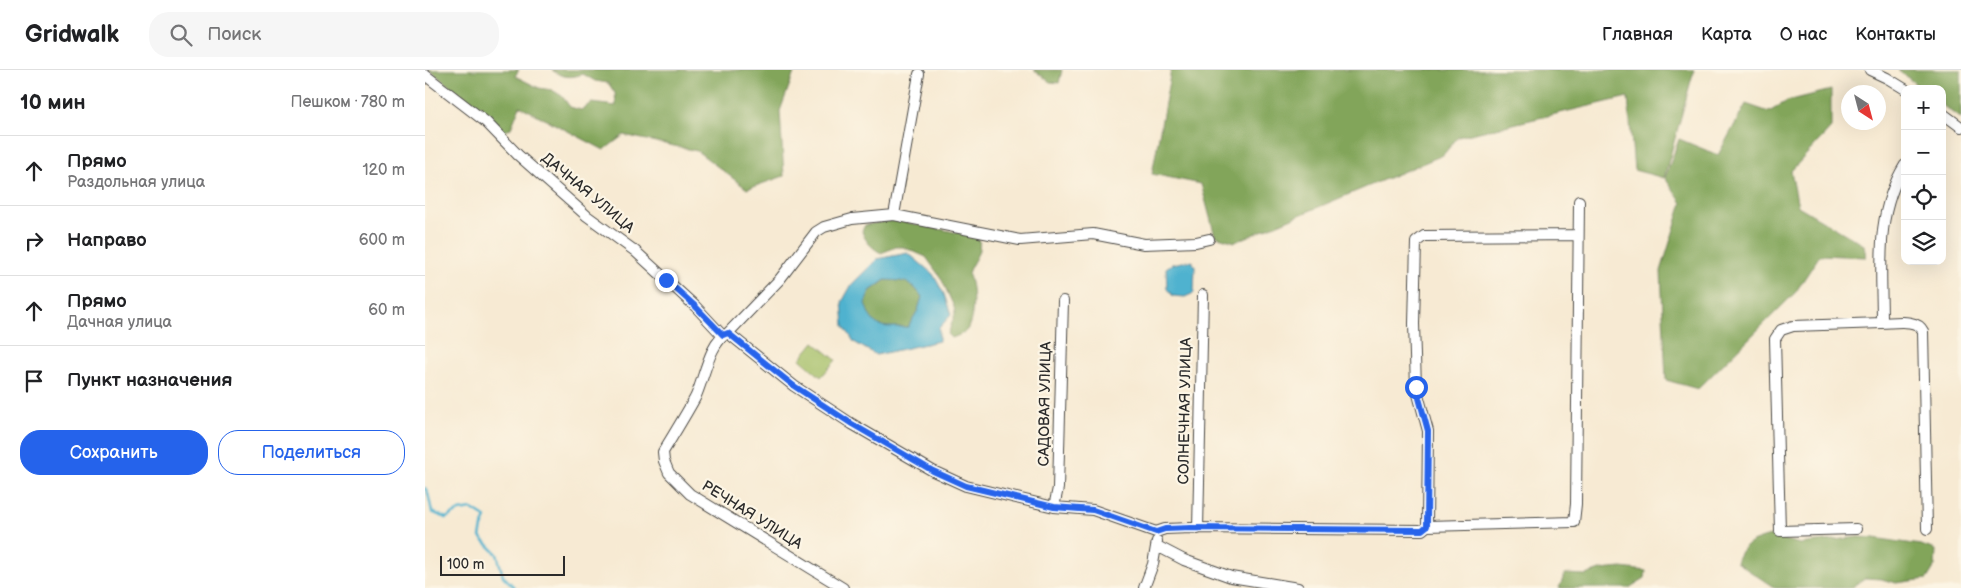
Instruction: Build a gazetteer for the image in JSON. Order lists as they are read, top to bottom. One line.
{"streets":{"street":["ДАЧНАЯ УЛИЦА","САДОВАЯ УЛИЦА","СОЛНЕЧНАЯ УЛИЦА","РЕЧНАЯ УЛИЦА"]},"crossings":[["ДАЧНАЯ УЛИЦА","САДОВАЯ УЛИЦА"],["ДАЧНАЯ УЛИЦА","РЕЧНАЯ УЛИЦА"]],"scale_bar":"100 m","north":"bottom right","page":{"header":"Gridwalk","search":"Поиск","nav":["Главная","Карта","О нас","Контакты"],"heading":["10 мин","Пешком · 780 m"],"map_buttons":["+","−"],"list":[["Прямо","Раздольная улица","120 m"],["Направо","600 m"],["Прямо","Дачная улица","60 m"],"Пункт назначения"],"buttons":["Сохранить","Поделиться"],"scale":"100 m"}}
